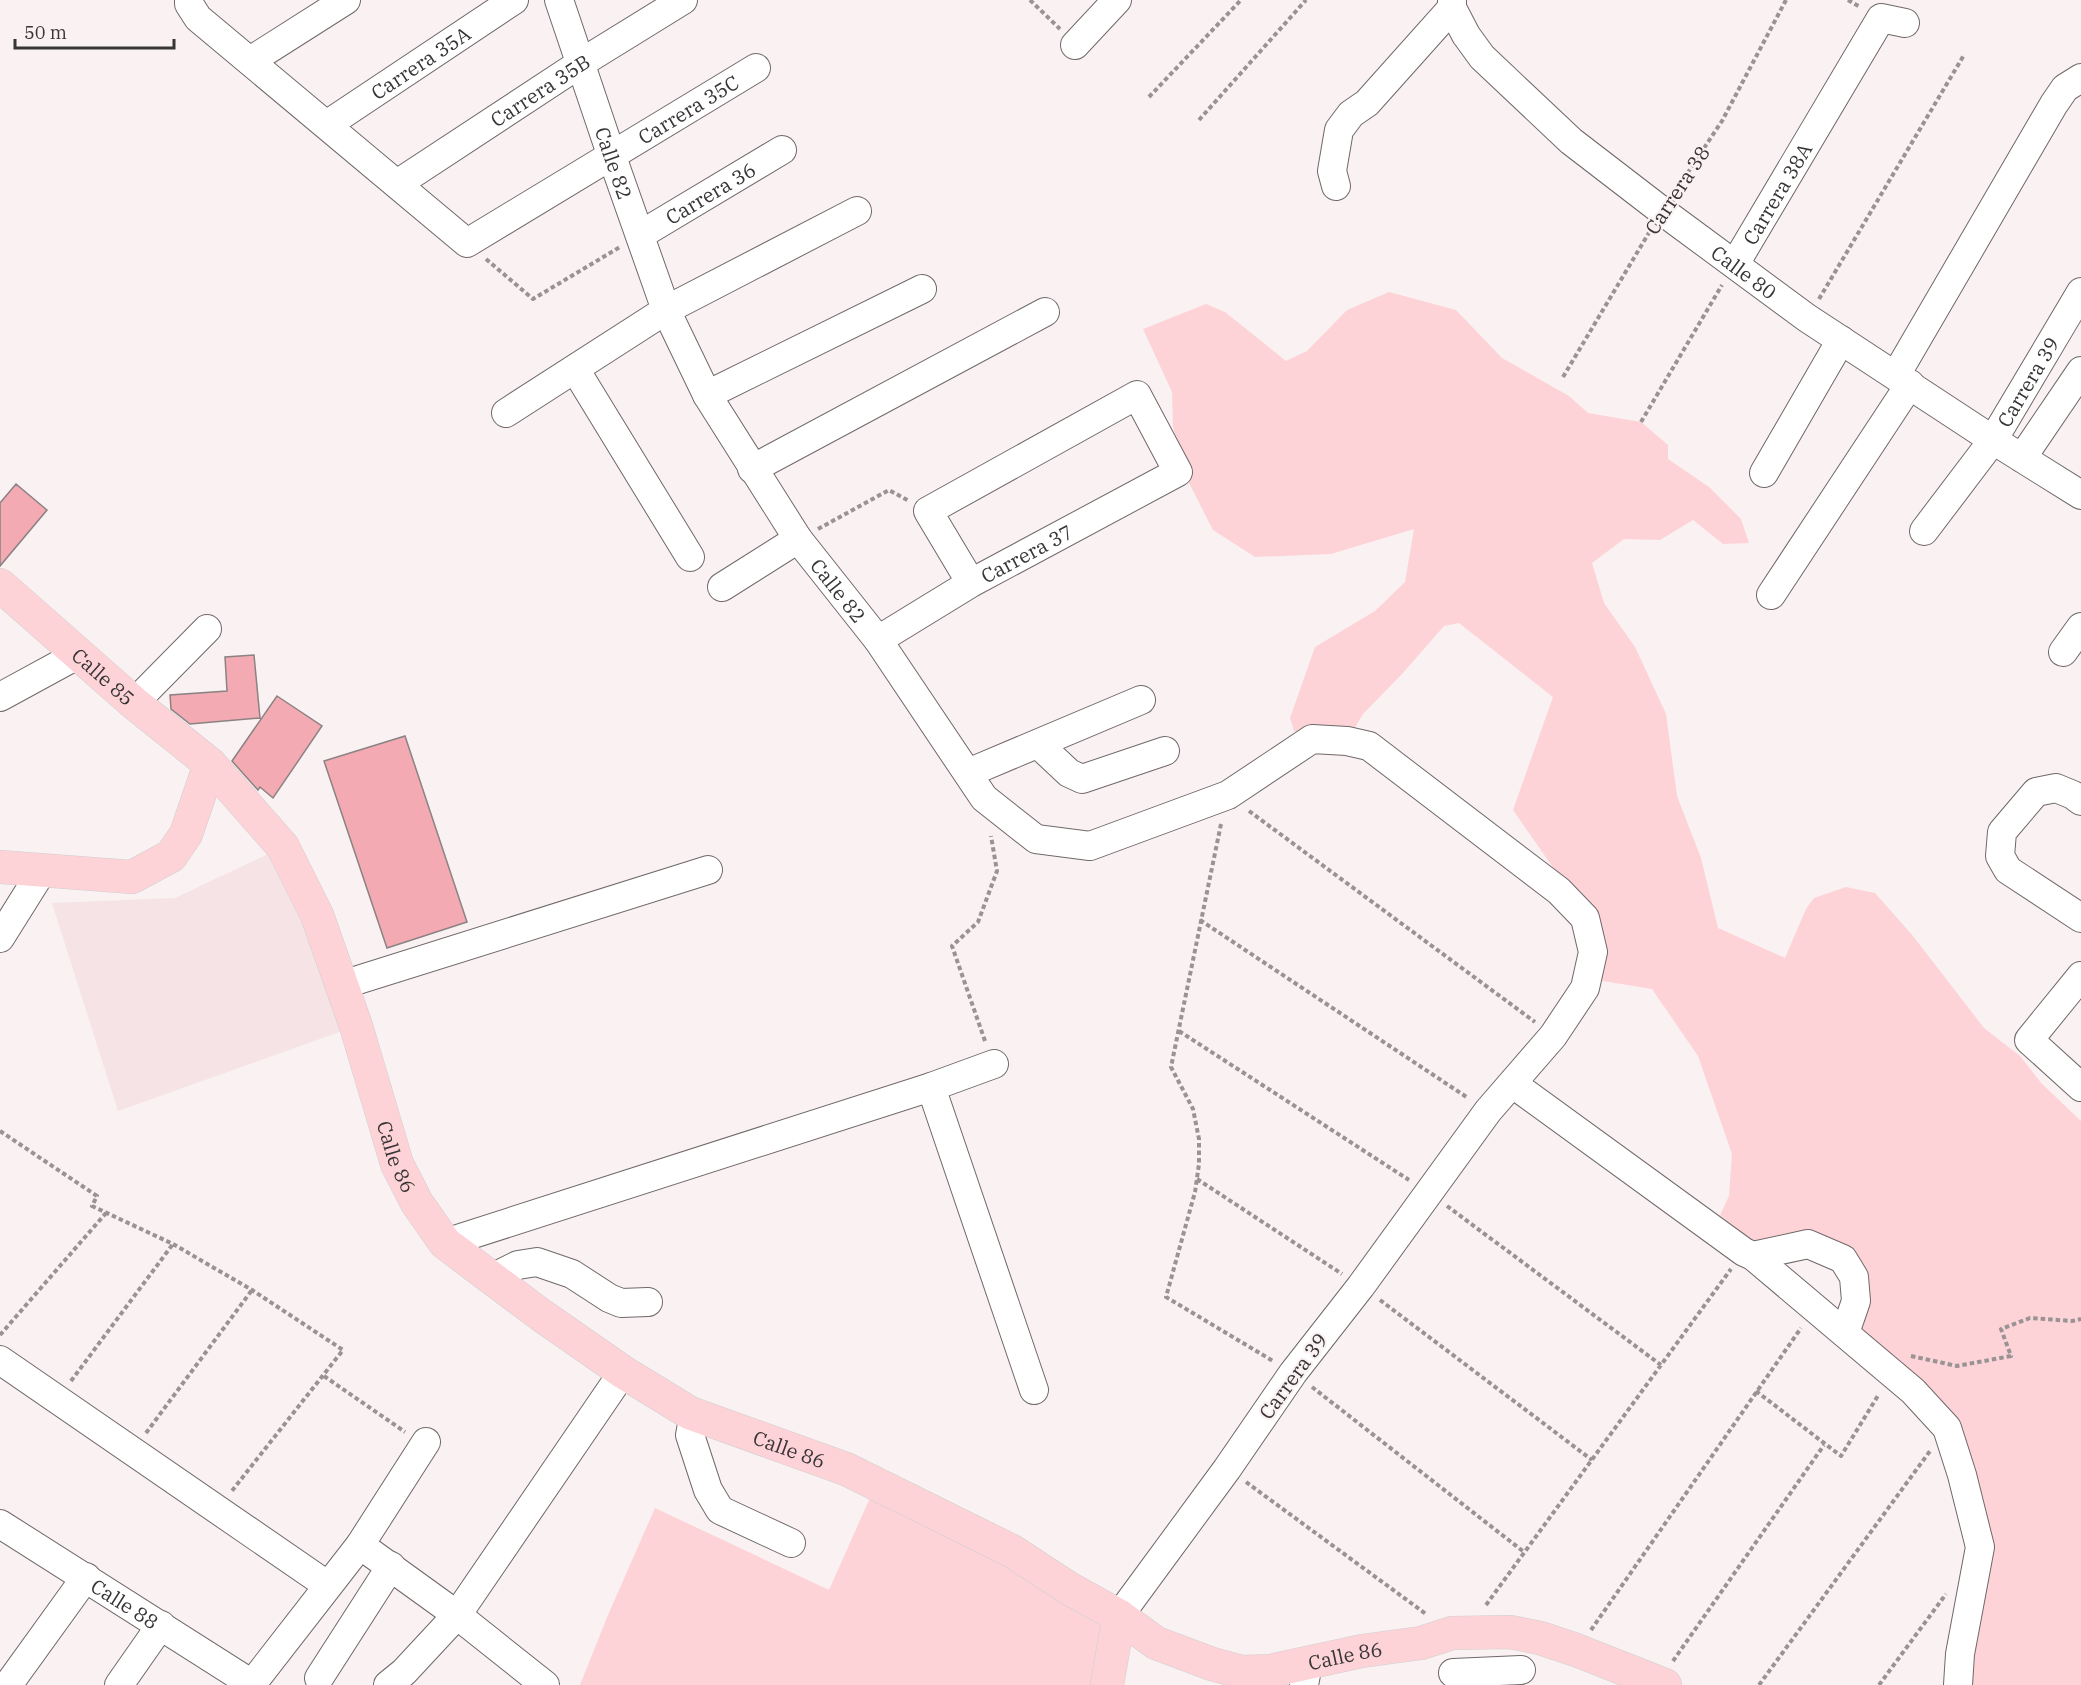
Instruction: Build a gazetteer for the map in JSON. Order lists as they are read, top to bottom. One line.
{"streets":{"main road":["Carrera 39","Calle 85","Calle 86"],"street":["Carrera 35A","Carrera 35B","Carrera 35C","Calle 82","Carrera 36","Carrera 38A","Calle 80","Carrera 37","Calle 88"],"path":["Carrera 38"]},"crossings":[["Carrera 35B","Calle 82"],["Carrera 35C","Calle 82"],["Calle 82","Carrera 36"],["Calle 82","Carrera 39"],["Calle 82","Carrera 37"],["Carrera 38","Calle 80"],["Carrera 38A","Calle 80"],["Calle 80","Carrera 39"],["Carrera 39","Calle 86"],["Calle 85","Calle 86"]],"scale_bar":"50 m"}
